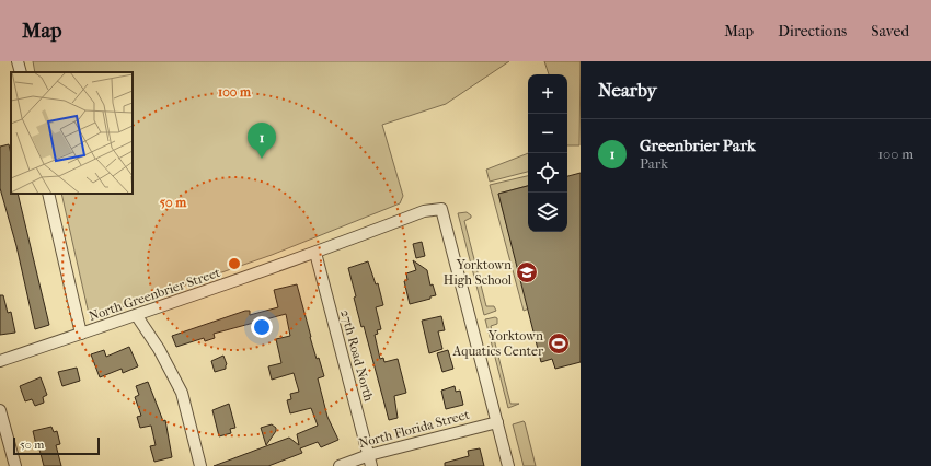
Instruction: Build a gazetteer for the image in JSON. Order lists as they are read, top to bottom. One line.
{"streets":{"street":["North Greenbrier Street","27th Road North","North Florida Street"]},"crossings":[["North Greenbrier Street","27th Road North"],["North Greenbrier Street","North Florida Street"],["27th Road North","North Florida Street"]],"places":{"school or university":["Yorktown High School"],"sports":["Yorktown Aquatics Center"]},"scale_bar":"50 m","page":{"header":"Map","nav":["Map","Directions","Saved"],"heading":"Nearby","map_buttons":["+","−"],"list":[{"mark":"1","name":"Greenbrier Park","note":"Park","value":"100 m"}],"pins":"1","scale":"50 m"},"rings":["100 m","50 m"]}
